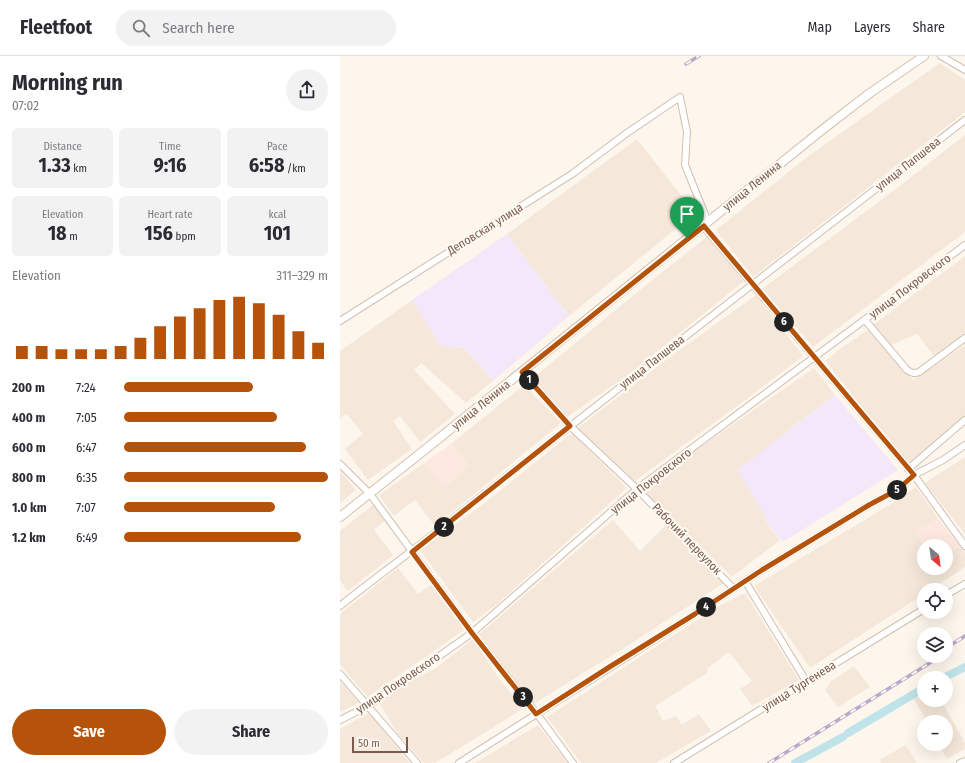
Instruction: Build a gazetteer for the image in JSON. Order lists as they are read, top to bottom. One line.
{"streets":{"main road":["улица Ленина"],"street":["улица Папшева","Деповская улица","улица Покровского","Рабочий переулок","улица Тургенева"]},"crossings":[["улица Папшева","Рабочий переулок"],["улица Ленина","Деповская улица"],["улица Ленина","Рабочий переулок"],["улица Покровского","Рабочий переулок"]],"scale_bar":"50 m","north":"bottom right","page":{"header":"Fleetfoot","search":"Search here","nav":["Map","Layers","Share"],"heading":["Morning run","07:02"],"stats":[["Distance","1.33 km"],["Time","9:16"],["Pace","6:58 /km"],["Elevation","18 m"],["Heart rate","156 bpm"],["kcal","101"]],"chart":["Elevation","311–329 m"],"pins":["6","1","5","2","4","3"],"list":[{"name":"200 m","note":"7:24"},{"name":"400 m","note":"7:05"},{"name":"600 m","note":"6:47"},{"name":"800 m","note":"6:35"},{"name":"1.0 km","note":"7:07"},{"name":"1.2 km","note":"6:49"}],"map_buttons":["+","−"],"buttons":["Save","Share"],"scale":"50 m"}}
